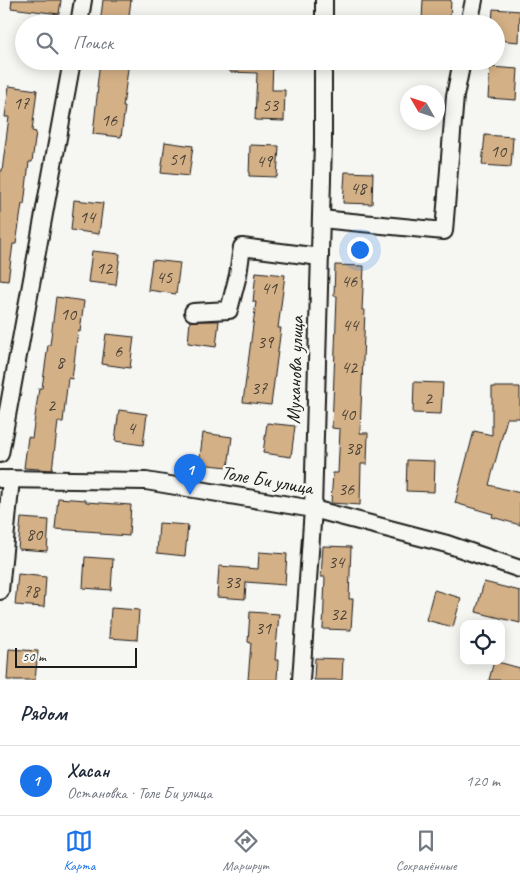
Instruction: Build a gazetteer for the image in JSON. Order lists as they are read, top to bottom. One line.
{"streets":{"street":["Муханова улица","Толе Би улица"]},"crossings":[["Муханова улица","Толе Би улица"]],"house_numbers":["17","53","16","10","51","49","48","14","12","45","46","41","10","44","39","6","8","42","37","2","2","40","4","38","36","80","34","33","78","32","31"],"scale_bar":"50 m","north":"top left","page":{"search":"Поиск","pins":"1","scale":"50 m","heading":"Рядом","list":[{"mark":"1","name":"Хасан","note":"Остановка · Толе Би улица","value":"120 m"}],"nav":["Карта","Маршрут","Сохранённые"]}}
